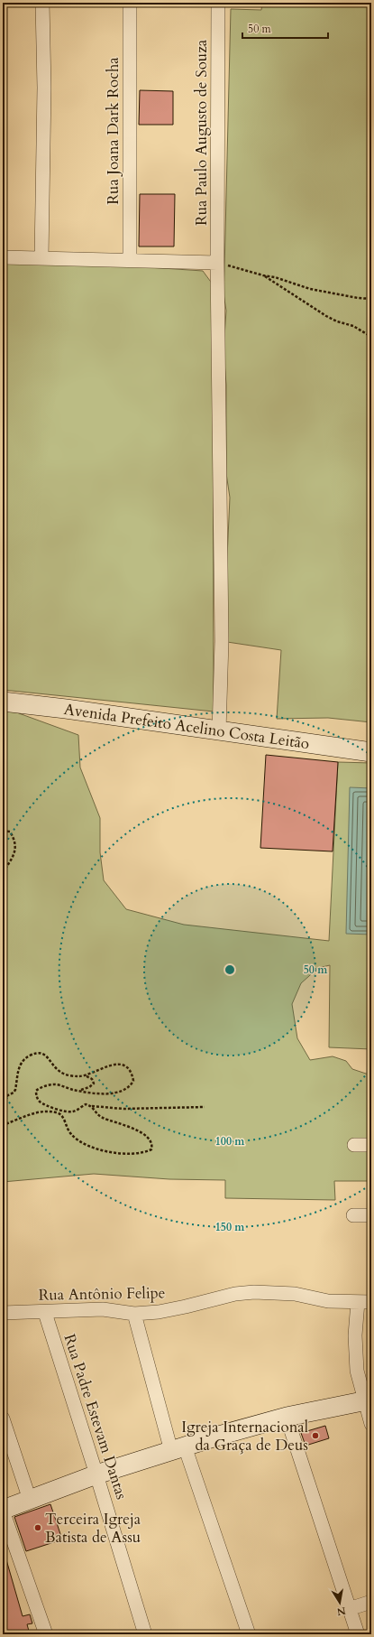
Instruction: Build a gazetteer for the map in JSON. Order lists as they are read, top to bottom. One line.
{"streets":{"street":["Rua Joana Dark Rocha","Rua Paulo Augusto de Souza","Avenida Prefeito Acelino Costa Leitão","Rua Antônio Felipe","Rua Padre Estevam Dantas"]},"crossings":[["Rua Paulo Augusto de Souza","Avenida Prefeito Acelino Costa Leitão"],["Rua Antônio Felipe","Rua Padre Estevam Dantas"]],"places":["Igreja Internacional da Graça de Deus","Terceira Igreja Batista de Assu"],"scale_bar":"50 m","north":"bottom","rings":["50 m","100 m","150 m"]}
